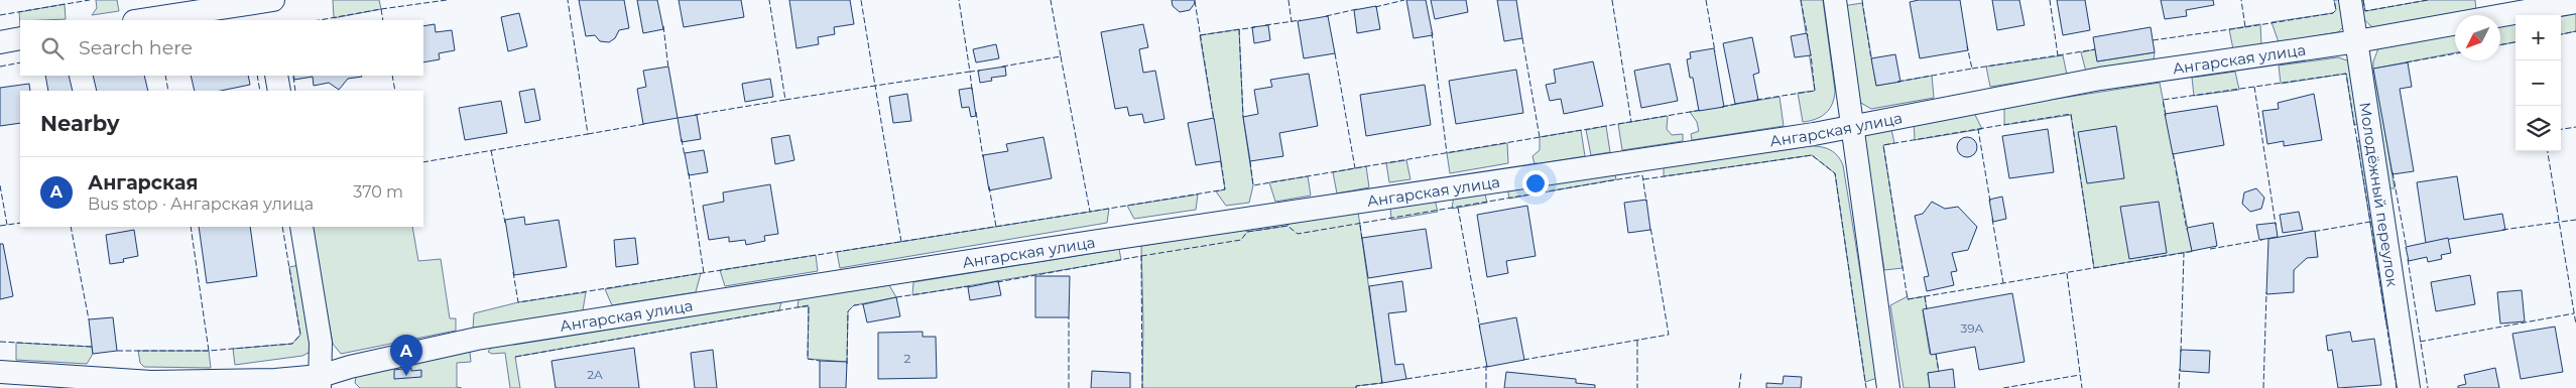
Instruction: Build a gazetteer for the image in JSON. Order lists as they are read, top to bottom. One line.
{"streets":{"street":["Ангарская улица","Молодёжный переулок"]},"crossings":[["Ангарская улица","Молодёжный переулок"]],"house_numbers":["39А","2","2А"],"north":"bottom left","page":{"map_buttons":["+","−"],"search":"Search here","heading":"Nearby","list":[{"mark":"A","name":"Ангарская","note":"Bus stop · Ангарская улица","value":"370 m"}],"pins":"A"}}
